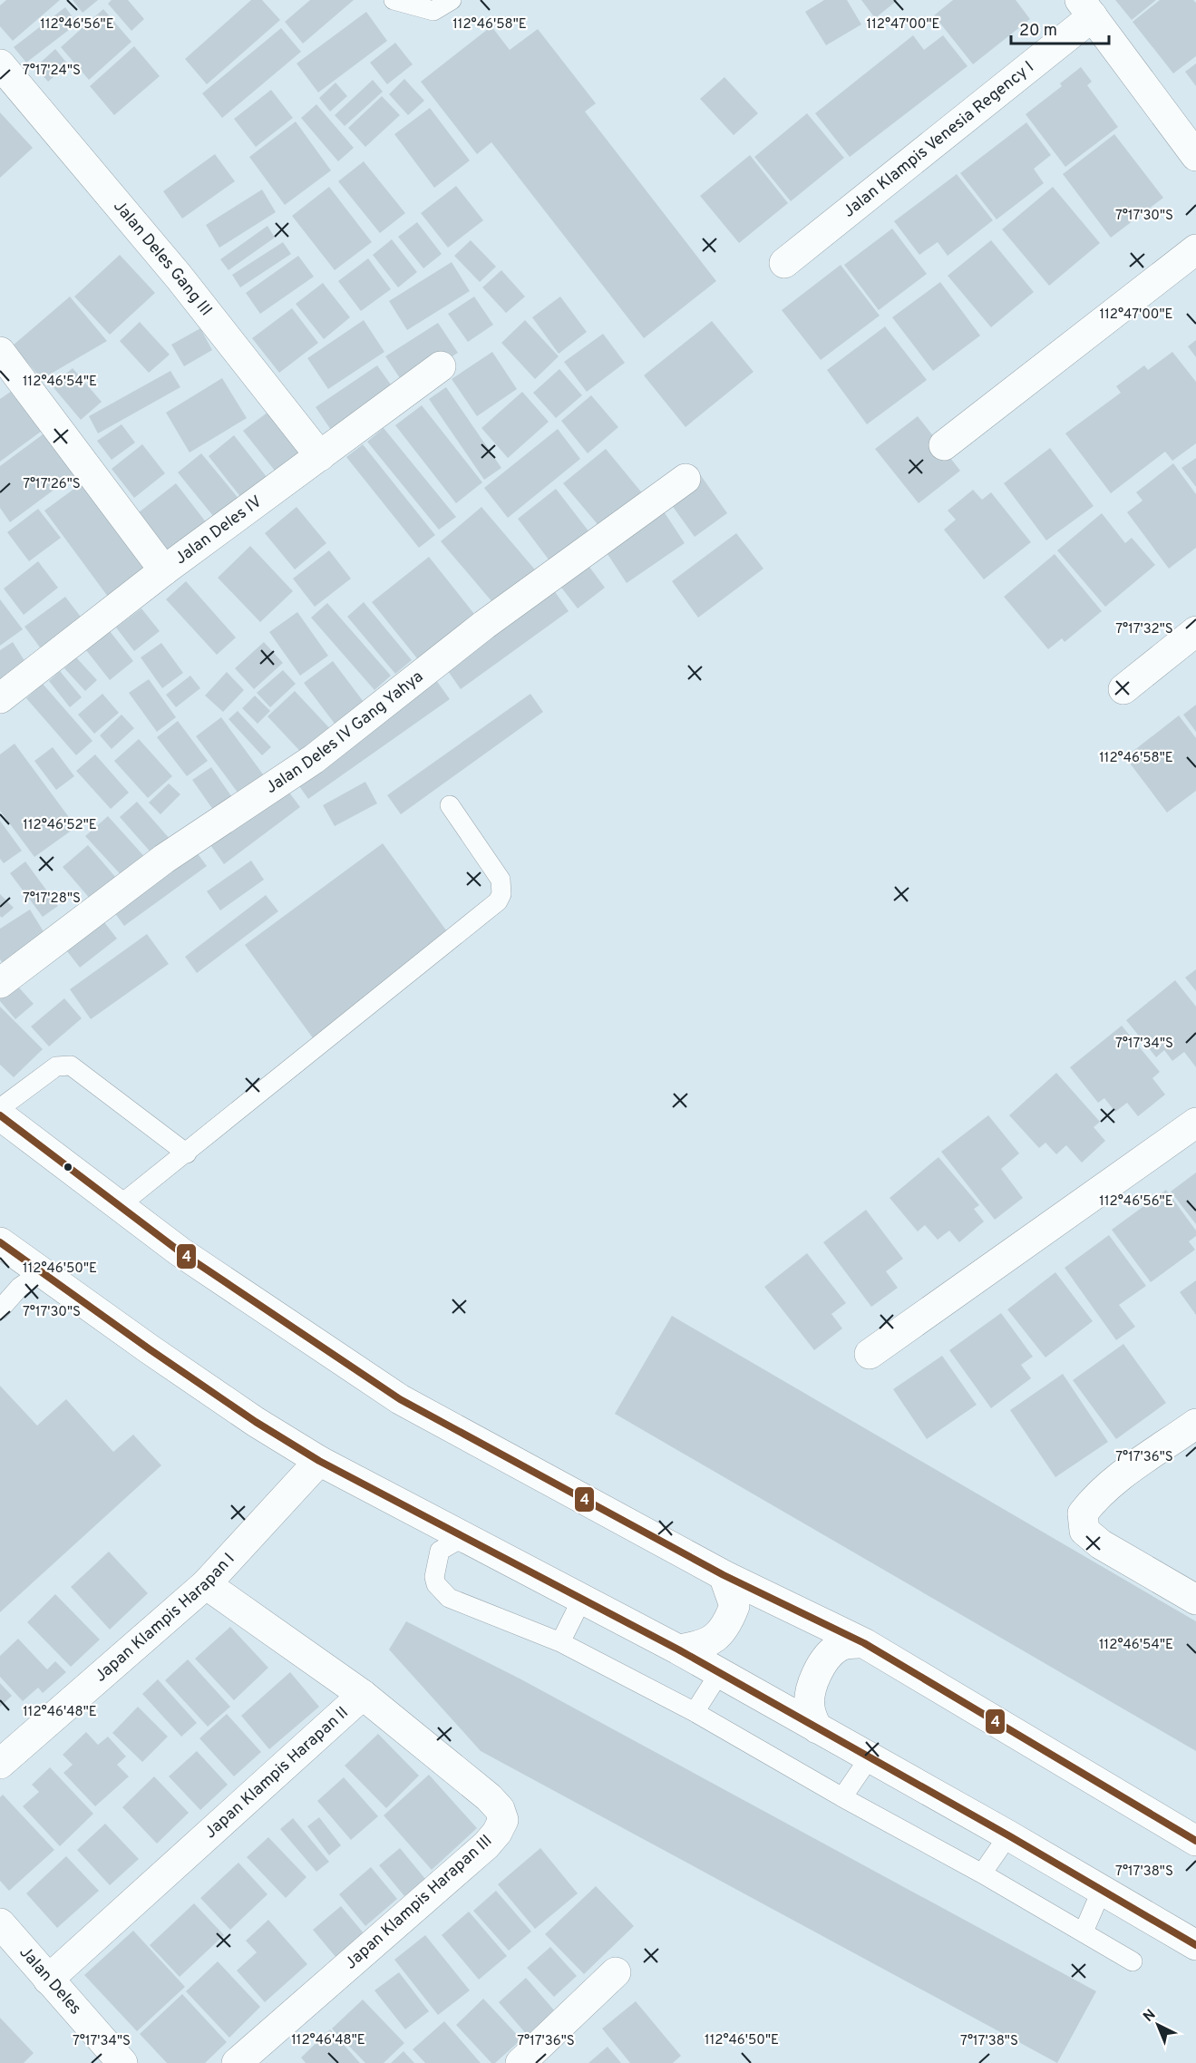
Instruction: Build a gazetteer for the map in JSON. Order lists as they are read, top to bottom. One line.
{"streets":{"street":["Jalan Klampis Venesia Regency I","Jalan Deles Gang III","Jalan Deles IV","Jalan Deles IV Gang Yahya","Japan Klampis Harapan I","Japan Klampis Harapan II","Japan Klampis Harapan III","Jalan Deles"]},"crossings":[["Jalan Deles Gang III","Jalan Deles IV"],["Japan Klampis Harapan I","Japan Klampis Harapan II"],["Japan Klampis Harapan II","Japan Klampis Harapan III"],["Japan Klampis Harapan II","Jalan Deles"]],"lines":["transit line 4"],"scale_bar":"20 m","north":"top left","coordinates":["112°46'58\"E","112°46'56\"E","112°47'00\"E","7°17'24\"S","7°17'30\"S","112°46'54\"E","7°17'26\"S","7°17'32\"S","112°46'52\"E","7°17'28\"S","7°17'34\"S","112°46'50\"E","7°17'36\"S","112°46'48\"E","7°17'38\"S"]}
